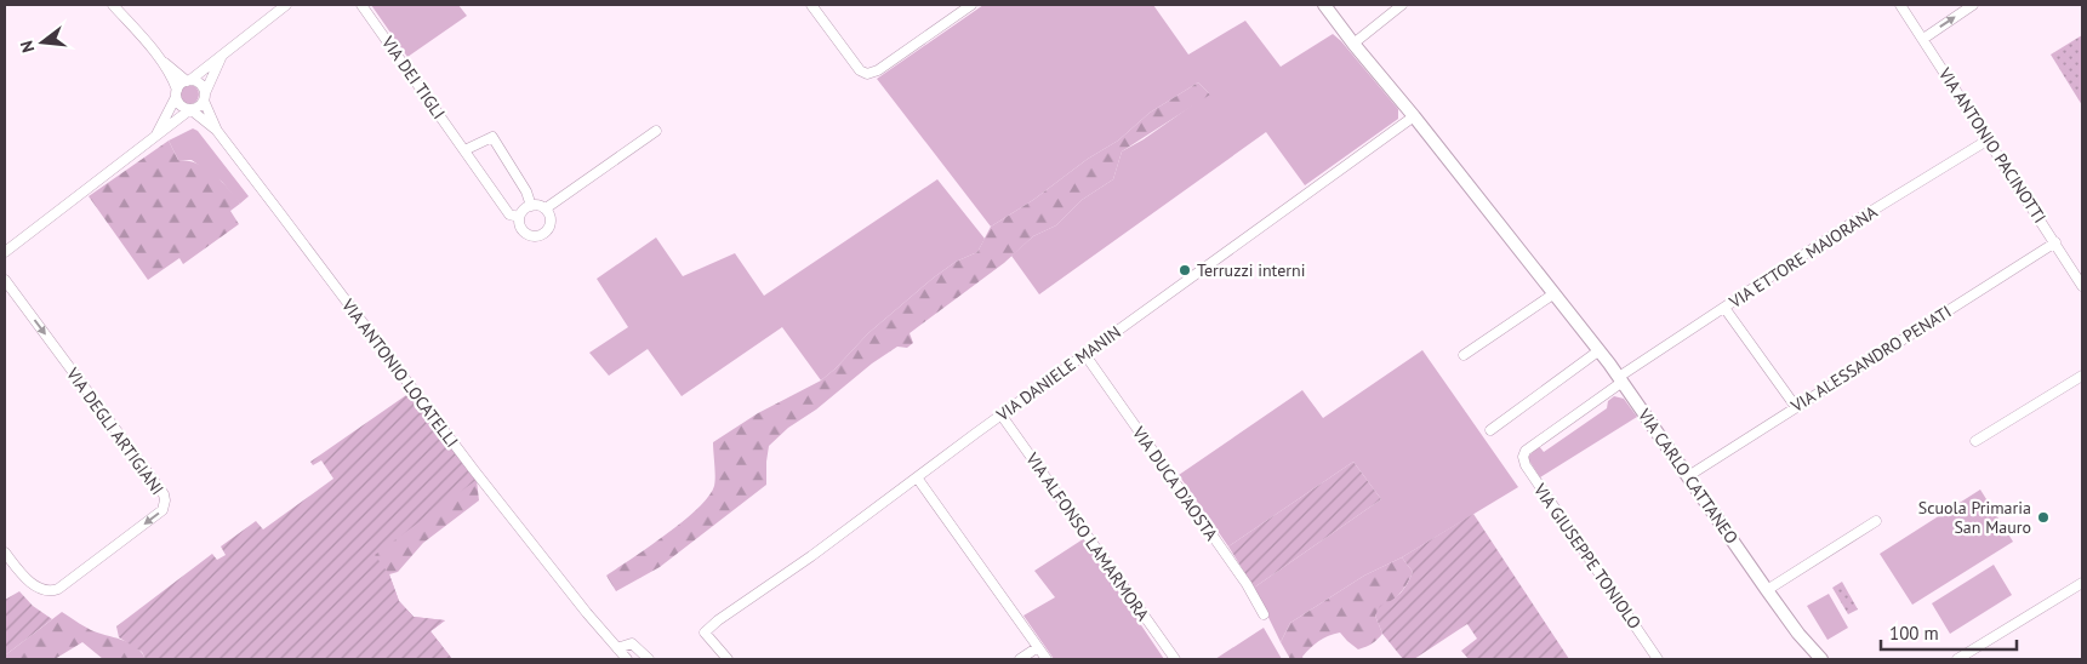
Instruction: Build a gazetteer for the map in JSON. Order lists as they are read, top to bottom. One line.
{"streets":{"street":["VIA DEI TIGLI","VIA ANTONIO PACINOTTI","VIA ETTORE MAJORANA","VIA ALESSANDRO PENATI","VIA ANTONIO LOCATELLI","VIA DANIELE MANIN","VIA DEGLI ARTIGIANI","VIA CARLO CATTANEO","VIA DUCA D'AOSTA","VIA ALFONSO LAMARMORA","VIA GIUSEPPE TONIOLO"]},"crossings":[["VIA ANTONIO PACINOTTI","VIA ETTORE MAJORANA"],["VIA ANTONIO PACINOTTI","VIA ALESSANDRO PENATI"],["VIA ETTORE MAJORANA","VIA CARLO CATTANEO"],["VIA ETTORE MAJORANA","VIA GIUSEPPE TONIOLO"],["VIA ALESSANDRO PENATI","VIA CARLO CATTANEO"],["VIA DANIELE MANIN","VIA CARLO CATTANEO"],["VIA DANIELE MANIN","VIA DUCA D'AOSTA"],["VIA DANIELE MANIN","VIA ALFONSO LAMARMORA"]],"places":["Terruzzi interni","Scuola Primaria San Mauro"],"scale_bar":"100 m","north":"left"}
